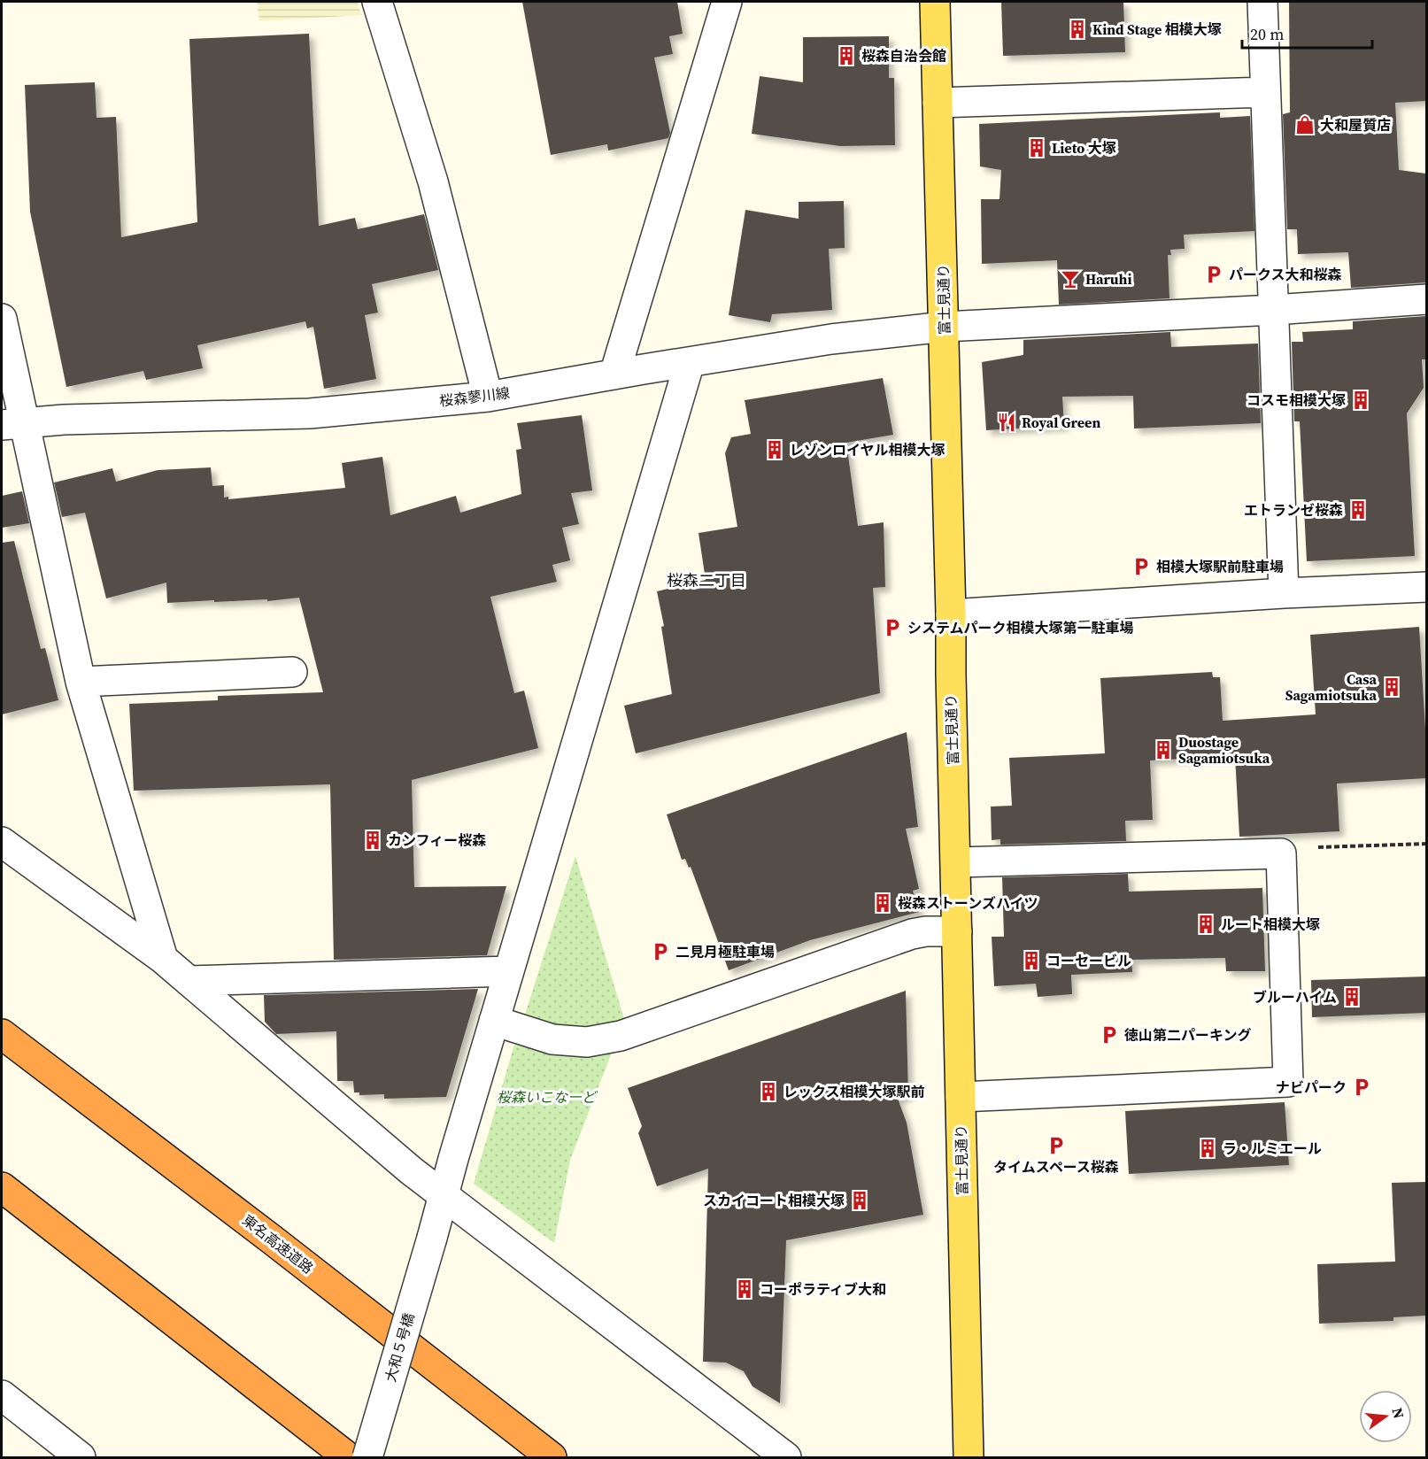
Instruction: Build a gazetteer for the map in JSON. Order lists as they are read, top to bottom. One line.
{"streets":{"highway":["東名高速道路"],"main road":["富士見通り"],"street":["桜森蓼川線","大和５号橋"]},"crossings":[["富士見通り","桜森蓼川線"],["桜森蓼川線","大和５号橋"]],"districts":["桜森二丁目"],"parks":["桜森いこなーど"],"places":{"building":["Kind Stage 相模大塚","桜森自治会館","Lieto 大塚","コスモ相模大塚","レゾンロイヤル相模大塚","エトランゼ桜森","Casa Sagamiotsuka","Duostage Sagamiotsuka","カンフィー桜森","桜森ストーンズハイツ","ルート相模大塚","コーセービル","ブルーハイム","レックス相模大塚駅前","ラ・ルミエール","スカイコート相模大塚","コーポラティブ大和"],"shop":["大和屋質店"],"parking":["パークス大和桜森","相模大塚駅前駐車場","システムパーク相模大塚第一駐車場","二見月極駐車場","徳山第二パーキング","ナビパーク","タイムスペース桜森"],"bar":["Haruhi"],"restaurant":["Royal Green"]},"scale_bar":"20 m","north":"right"}
